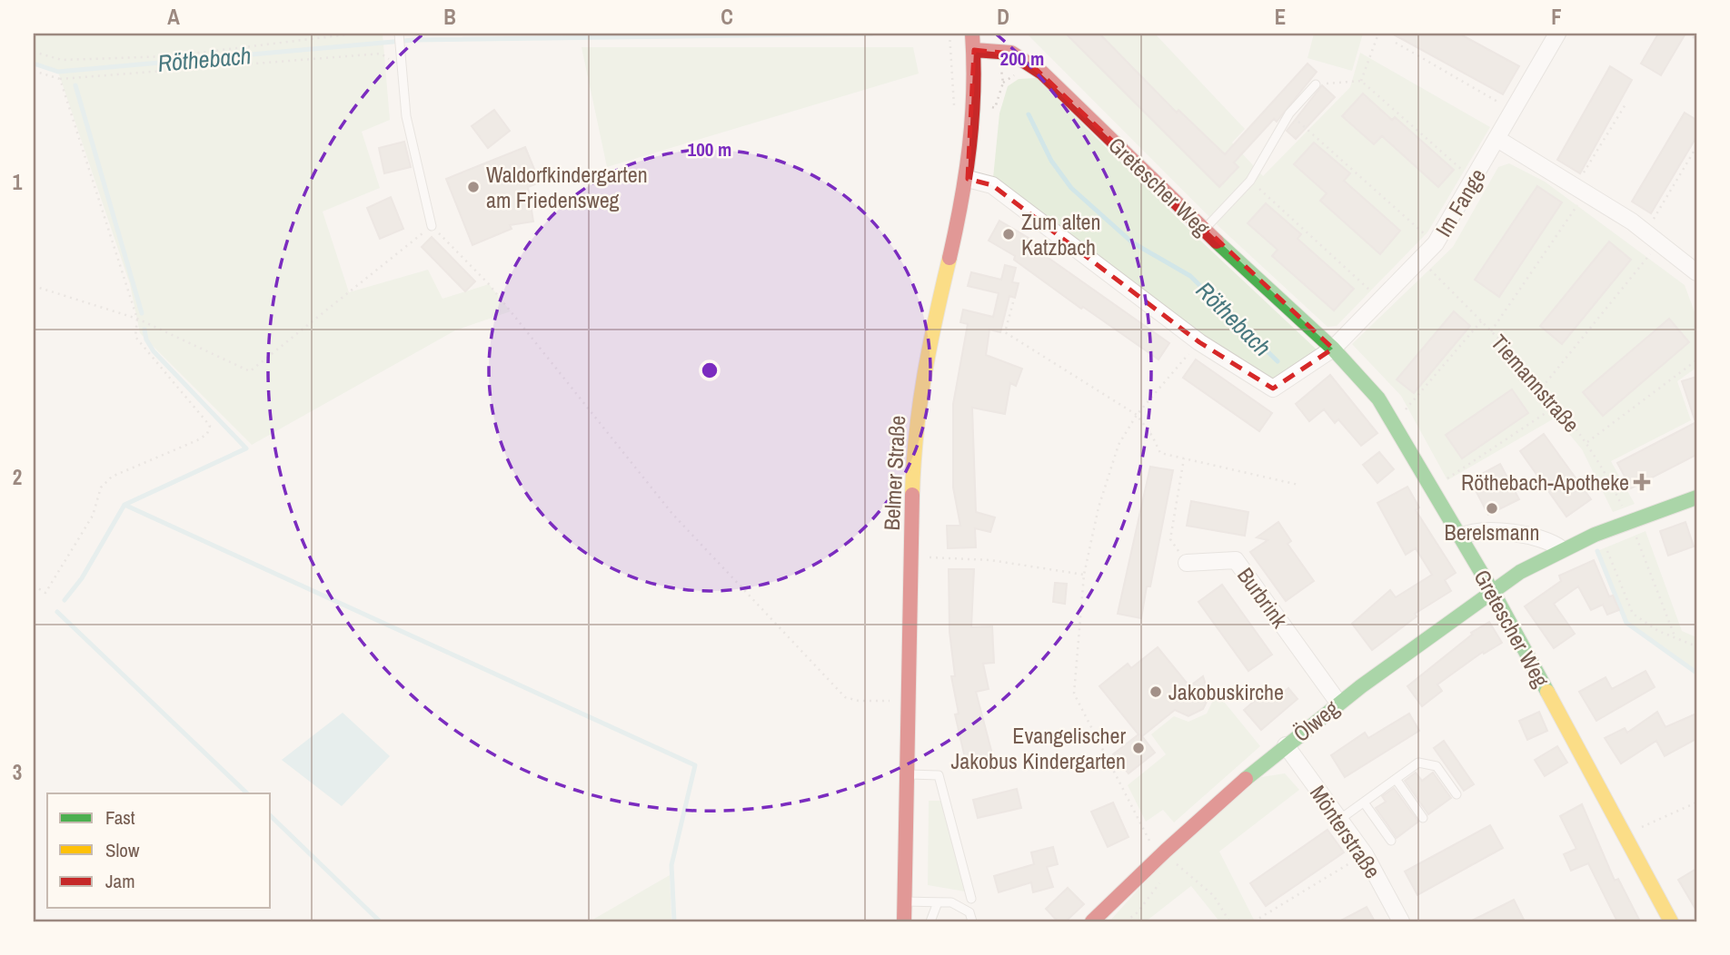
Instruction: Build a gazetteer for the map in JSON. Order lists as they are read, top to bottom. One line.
{"streets":{"street":["Gretescher Weg","Im Fange","Belmer Straße","Burbrink","Ölweg","Mönterstraße"],"path":["Tiemannstraße"]},"crossings":[["Gretescher Weg","Im Fange"],["Gretescher Weg","Belmer Straße"],["Gretescher Weg","Ölweg"],["Im Fange","Tiemannstraße"],["Tiemannstraße","Ölweg"],["Burbrink","Ölweg"],["Ölweg","Mönterstraße"]],"water":["Röthebach"],"places":{"other":["Waldorfkindergarten am Friedensweg","Zum alten Katzbach","Berelsmann","Jakobuskirche","Evangelischer Jakobus Kindergarten"],"health":["Röthebach-Apotheke"]},"legend":["Fast","Slow","Jam"],"grid":{"columns":["A","B","C","D","E","F"],"rows":["1","2","3"]},"rings":["200 m","100 m"]}
